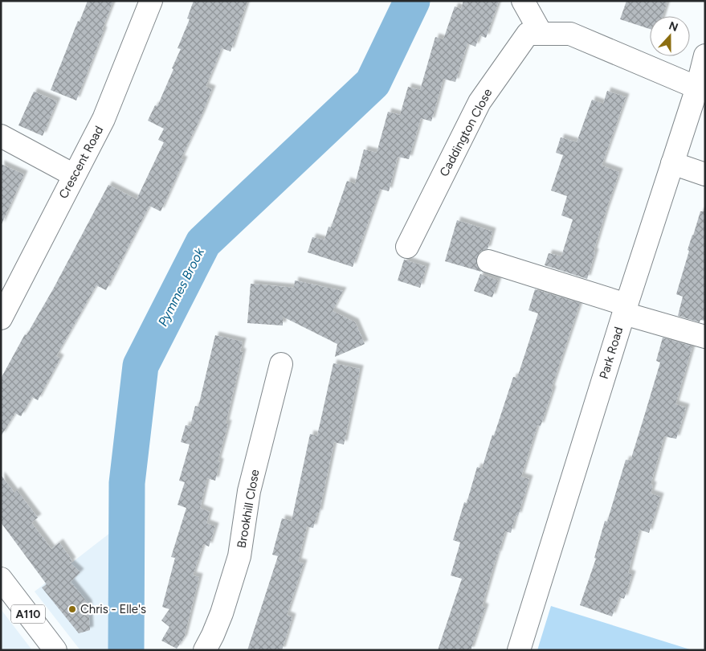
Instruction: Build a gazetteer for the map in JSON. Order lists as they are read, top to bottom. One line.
{"streets":{"street":["Caddington Close","Crescent Road","Park Road","Brookhill Close","A110"]},"crossings":[["Caddington Close","Park Road"]],"water":["Pymmes Brook"],"places":["Chris - Elle's"],"north":"top"}
